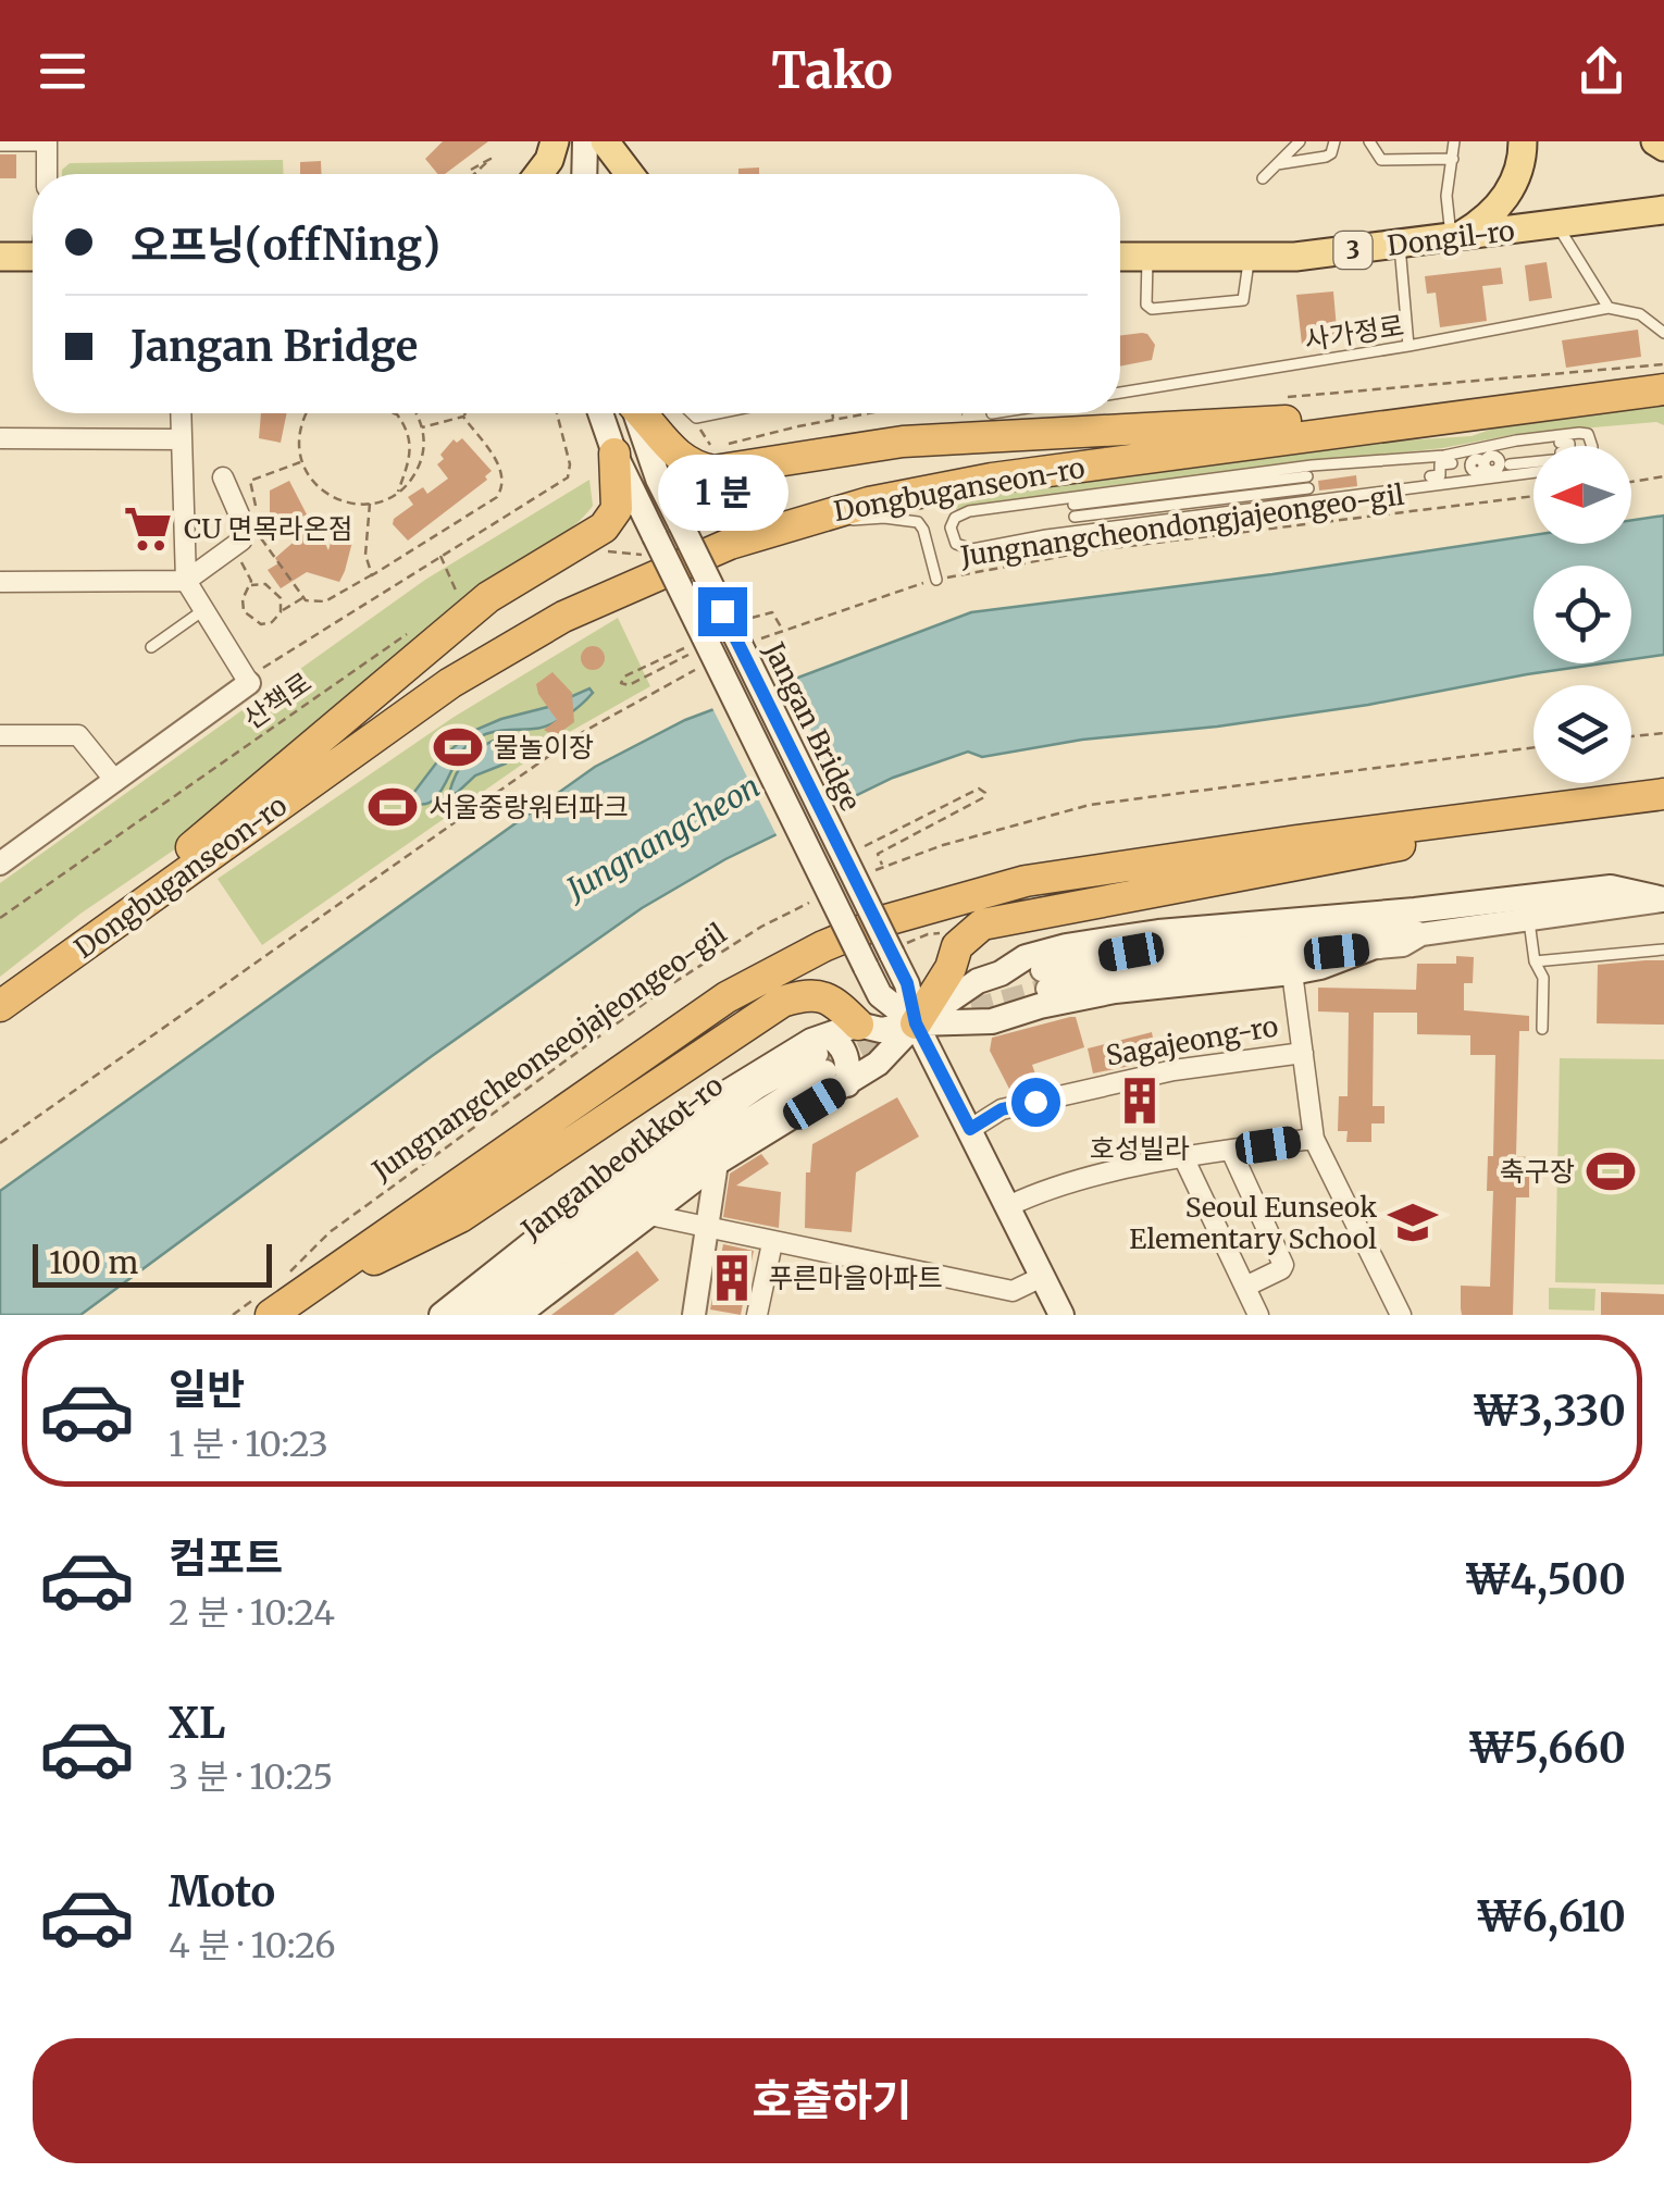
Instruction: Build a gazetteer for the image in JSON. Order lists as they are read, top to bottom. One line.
{"streets":{"highway":["Dongbuganseon-ro"],"main road":["Dongil-ro","3","Jangan Bridge"],"street":["Sagajeong-ro","Janganbeotkkot-ro"],"lane":["사가정로"],"path":["Jungnangcheondongjajeongeo-gil","산책로","Jungnangcheonseojajeongeo-gil"]},"water":["Jungnangcheon"],"places":{"supermarket":["CU 면목라온점"],"sports":["물놀이장","서울중랑워터파크","축구장"],"building":["호성빌라","푸른마을아파트"],"school or university":["Seoul Eunseok Elementary School"]},"scale_bar":"100 m","north":"left","page":{"header":"Tako","banner":["오프닝(offNing)","Jangan Bridge"],"bubble":"1 분","scale":"100 m","list":[{"name":"일반","note":"1 분 · 10:23","value":"₩3,330"},{"name":"컴포트","note":"2 분 · 10:24","value":"₩4,500"},{"name":"XL","note":"3 분 · 10:25","value":"₩5,660"},{"name":"Moto","note":"4 분 · 10:26","value":"₩6,610"}],"buttons":"호출하기"}}
